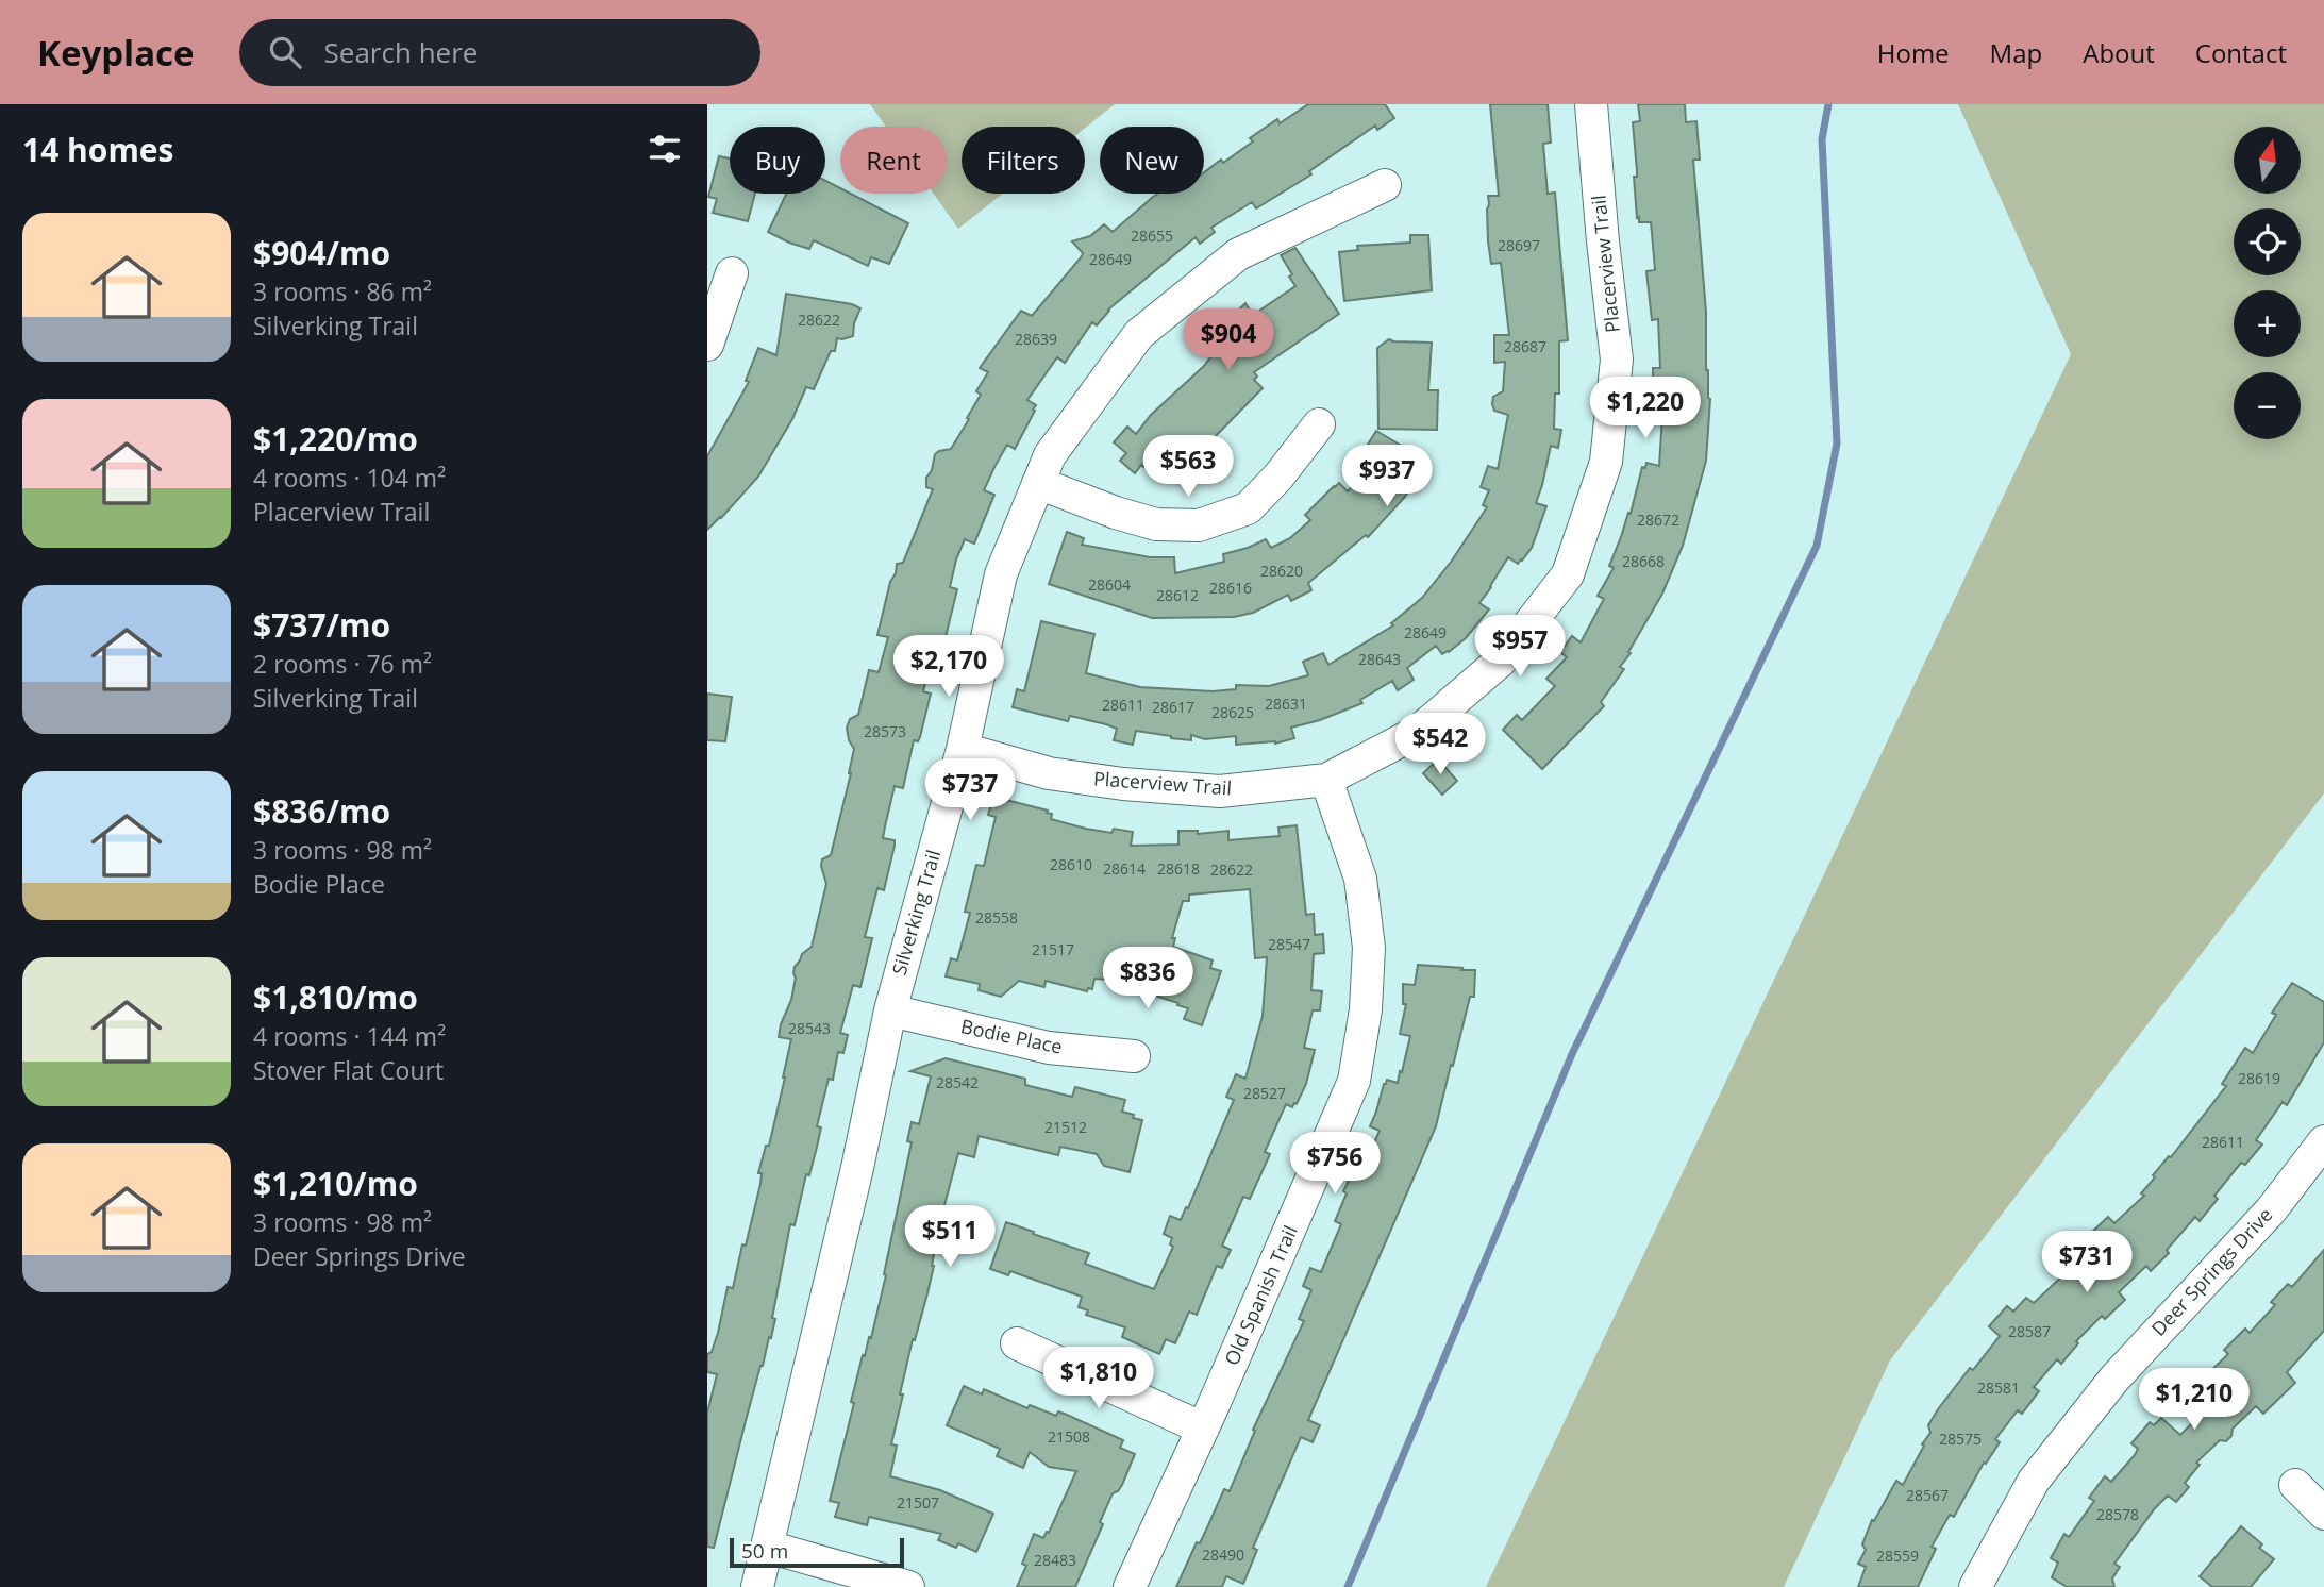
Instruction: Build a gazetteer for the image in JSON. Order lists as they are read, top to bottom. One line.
{"streets":{"street":["Placerview Trail","Silverking Trail","Bodie Place","Deer Springs Drive","Old Spanish Trail"]},"crossings":[["Placerview Trail","Silverking Trail"],["Placerview Trail","Old Spanish Trail"],["Silverking Trail","Bodie Place"]],"house_numbers":["28655","28697","28649","28622","28639","28687","28672","28668","28620","28604","28616","28612","28649","28643","28631","28611","28617","28625","28573","28610","28614","28618","28622","28558","28547","21517","28543","28619","28542","28527","21512","28611","28587","28581","21508","28575","28567","21507","28578","28490","28559","28483"],"scale_bar":"50 m","north":"top","page":{"header":"Keyplace","search":"Search here","nav":["Home","Map","About","Contact"],"heading":"14 homes","map_buttons":["+","−"],"chip":["Buy","Rent","Filters","New"],"list":[{"name":"$904/mo","note":"3 rooms · 86 m² · Silverking Trail"},{"name":"$1,220/mo","note":"4 rooms · 104 m² · Placerview Trail"},{"name":"$737/mo","note":"2 rooms · 76 m² · Silverking Trail"},{"name":"$836/mo","note":"3 rooms · 98 m² · Bodie Place"},{"name":"$1,810/mo","note":"4 rooms · 144 m² · Stover Flat Court"},{"name":"$1,210/mo","note":"3 rooms · 98 m² · Deer Springs Drive"}],"price":["$904","$1,220","$563","$937","$957","$2,170","$542","$737","$836","$756","$511","$731","$1,810","$1,210"],"scale":"50 m"}}
